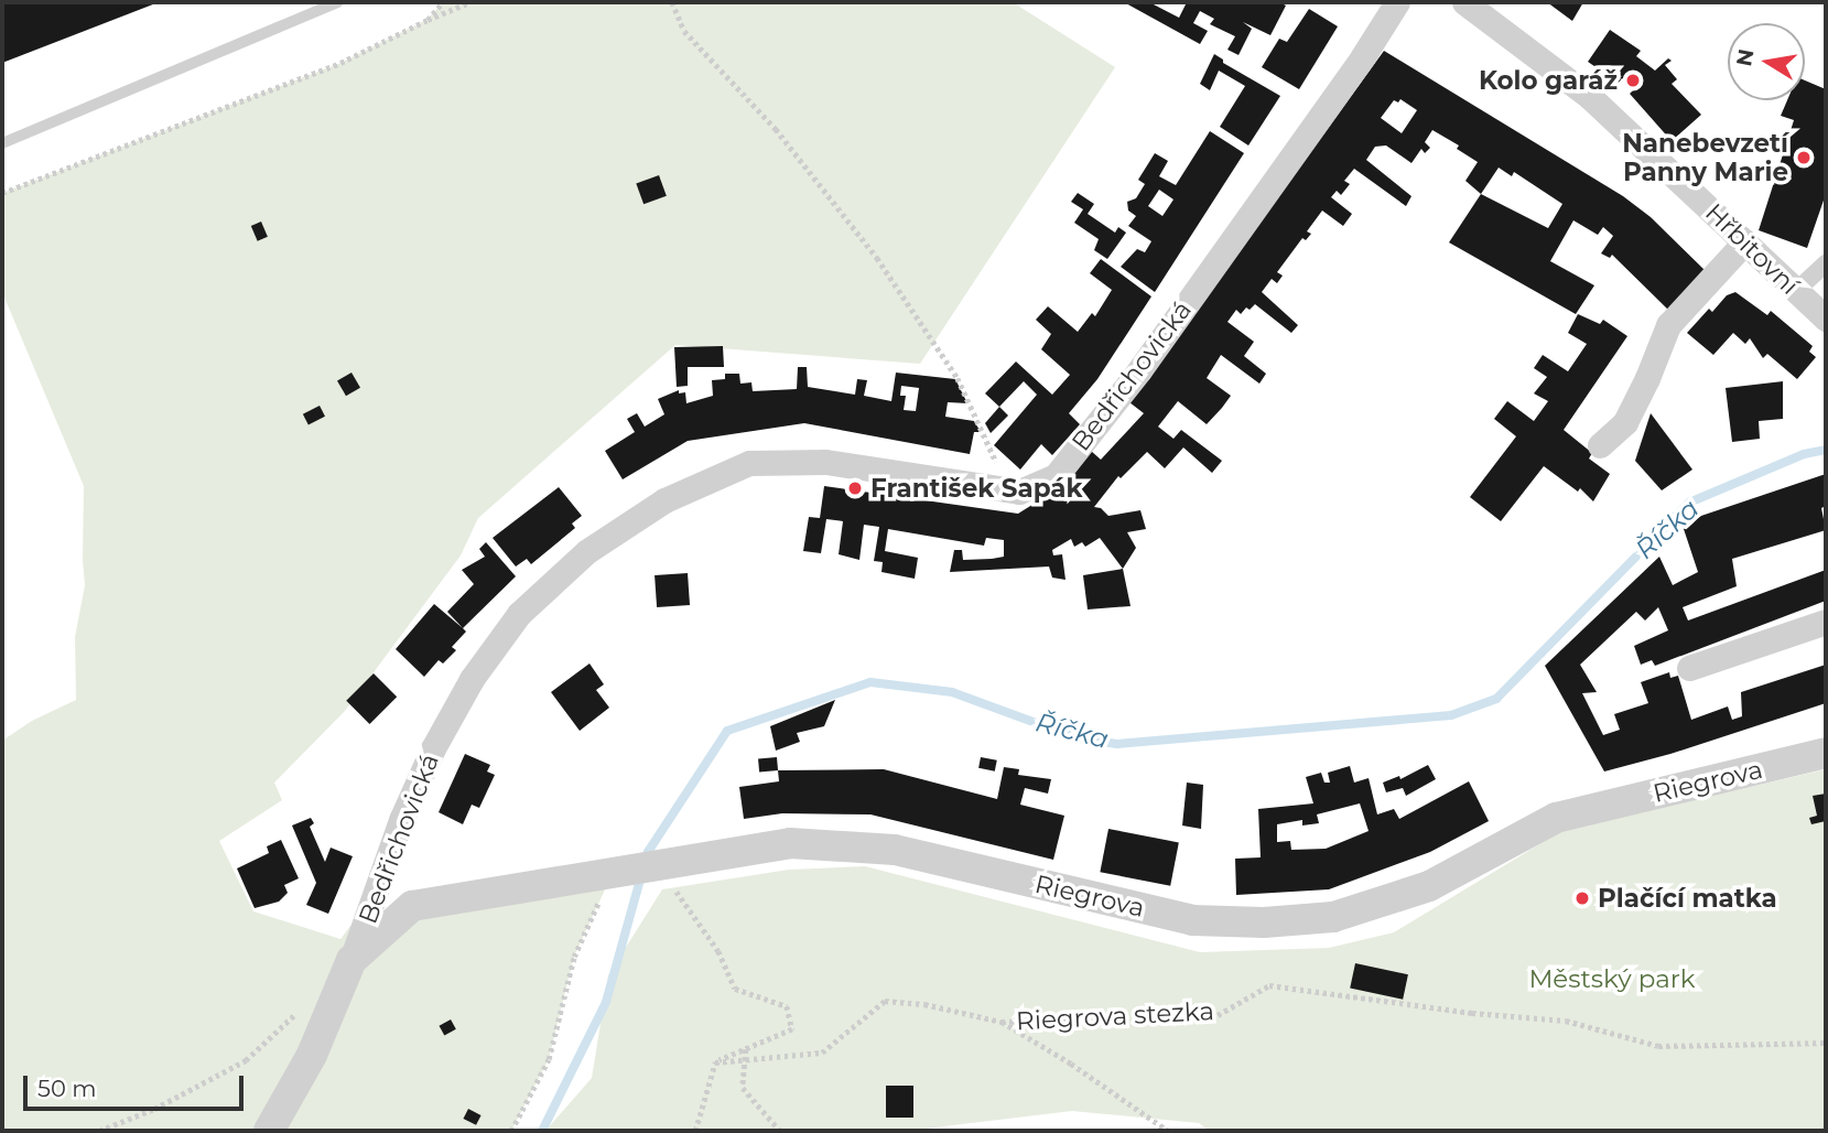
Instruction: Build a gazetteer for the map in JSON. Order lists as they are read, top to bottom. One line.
{"streets":{"street":["Hřbitovní","Bedřichovická","Riegrova"],"path":["Riegrova stezka"]},"crossings":[["Bedřichovická","Riegrova"]],"water":["Říčka"],"parks":["Městský park"],"places":["Kolo garáž","Nanebevzetí Panny Marie","František Sapák","Plačící matka"],"scale_bar":"50 m","north":"left"}
